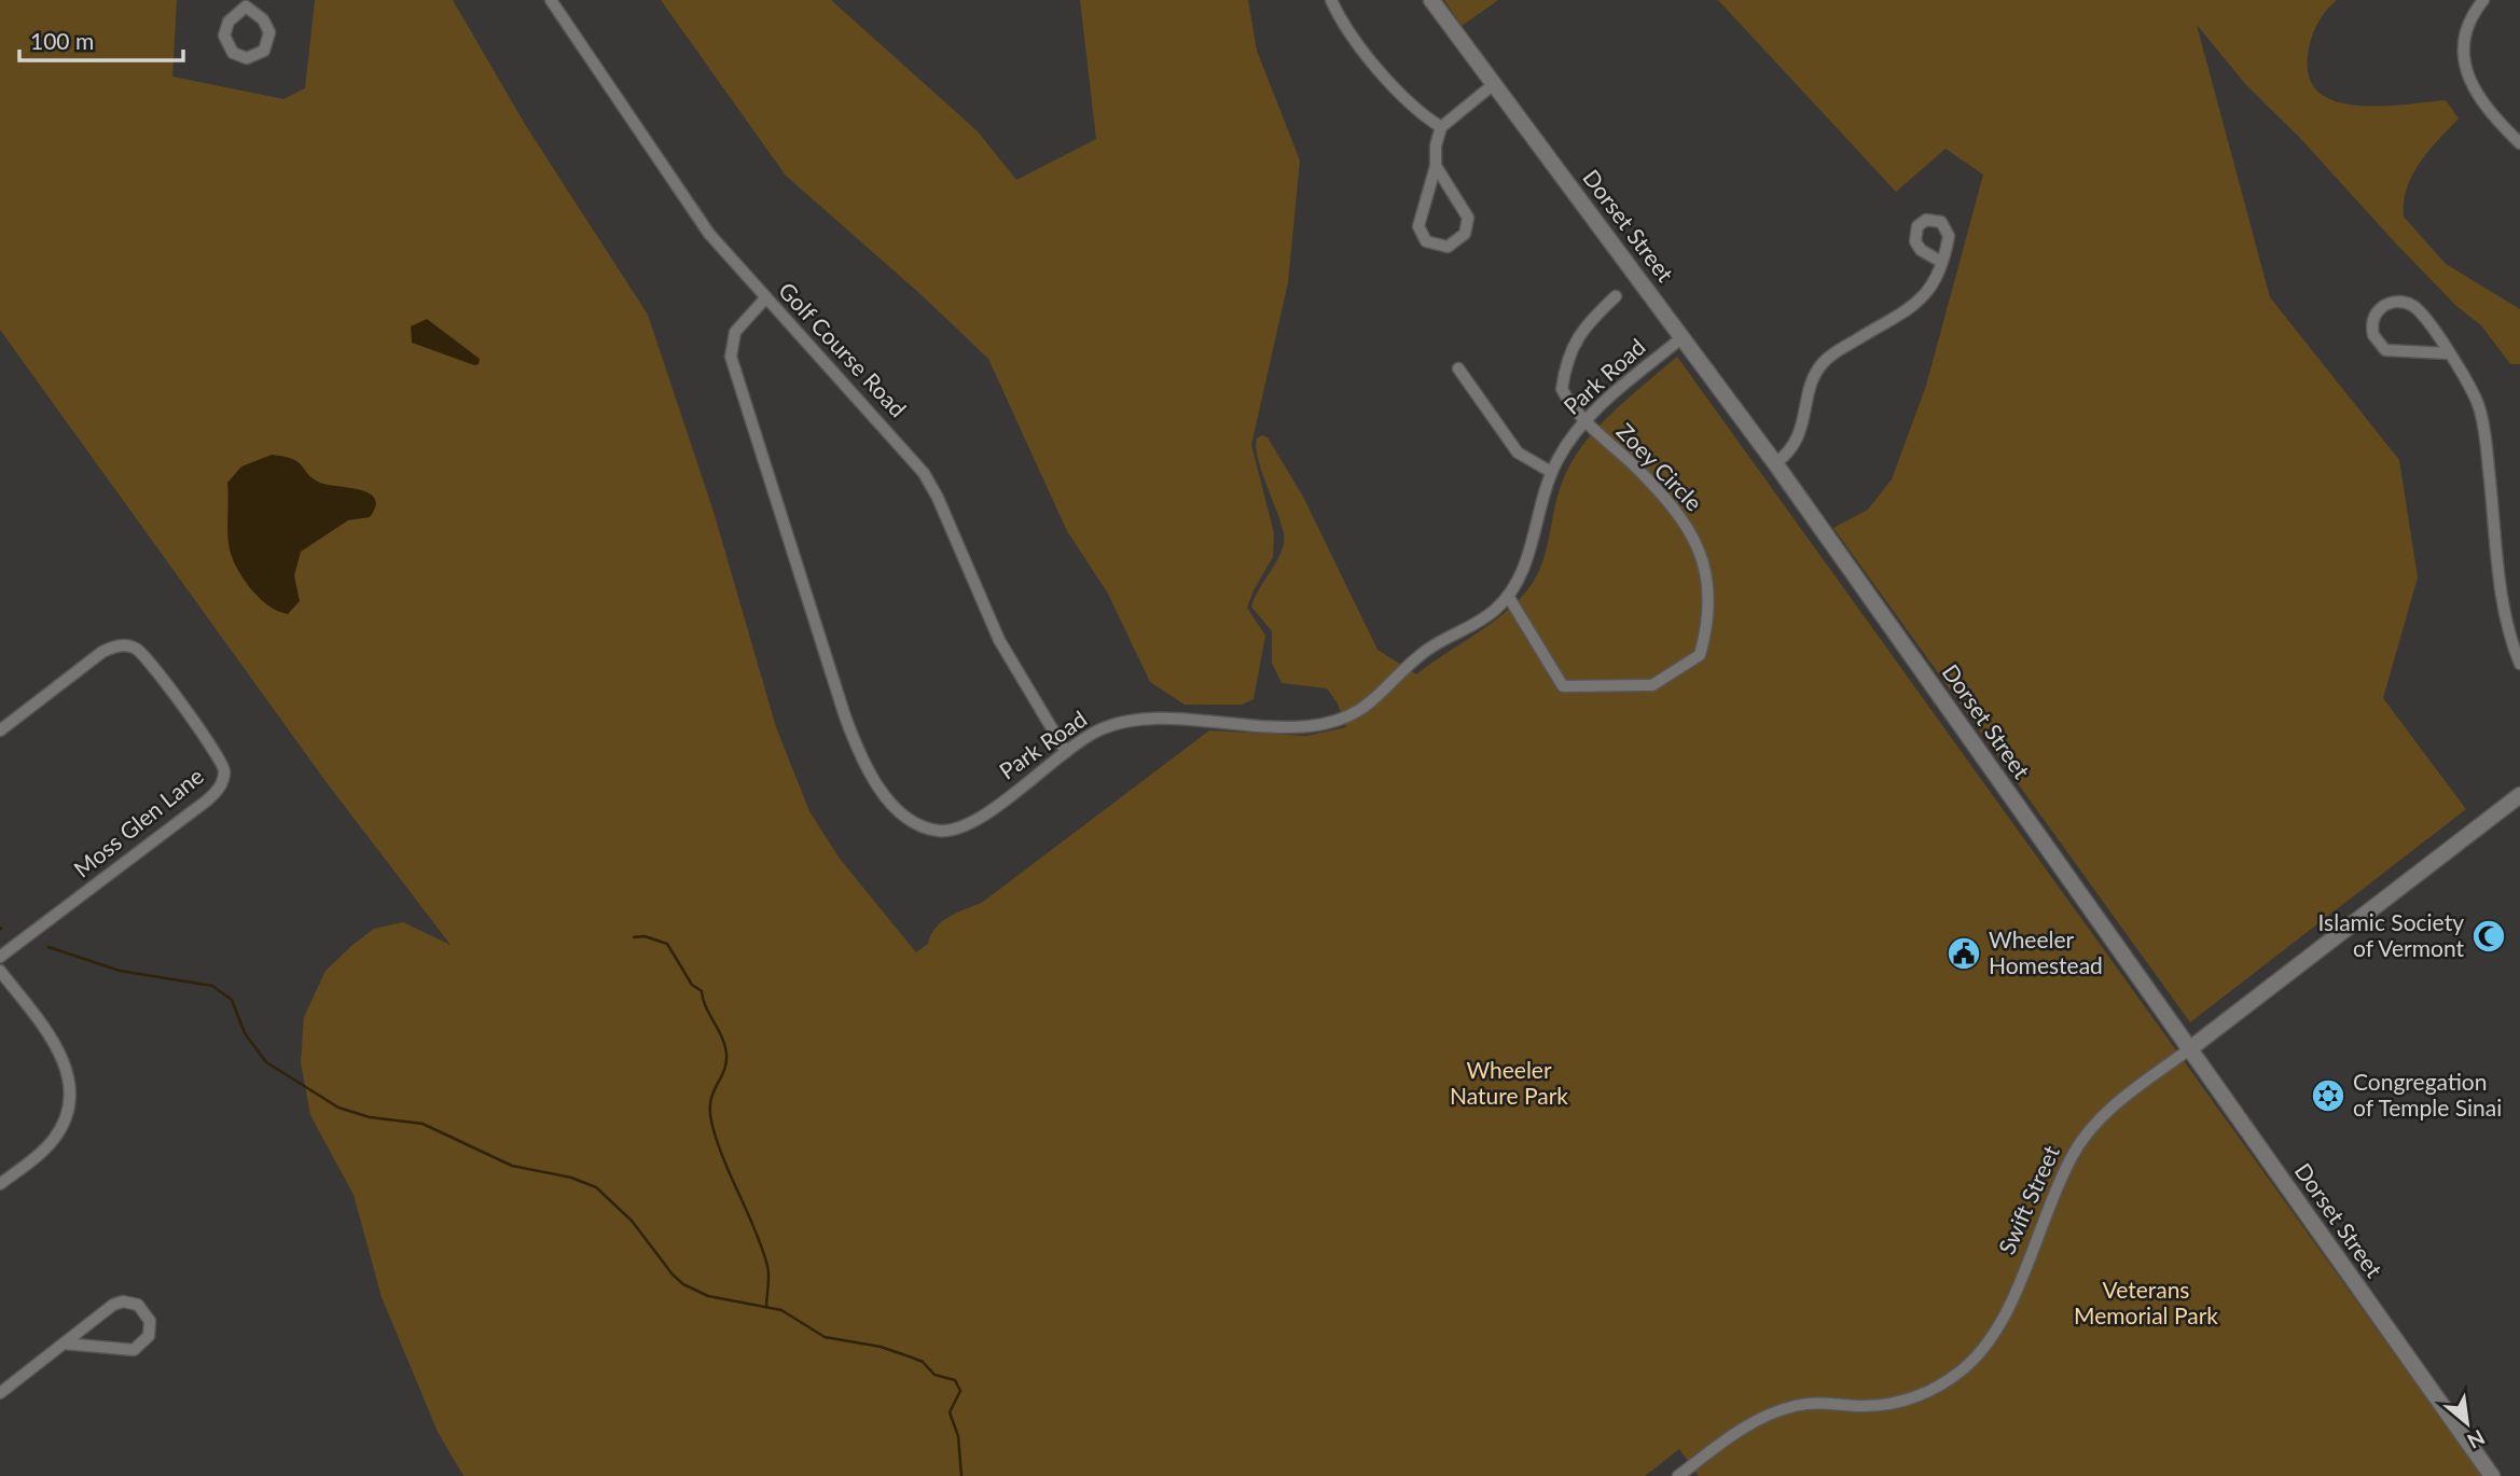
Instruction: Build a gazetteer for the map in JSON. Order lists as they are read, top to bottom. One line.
{"streets":{"street":["Dorset Street","Golf Course Road","Park Road","Zoey Circle","Moss Glen Lane","Swift Street"]},"crossings":[["Dorset Street","Park Road"],["Dorset Street","Swift Street"],["Golf Course Road","Park Road"],["Park Road","Zoey Circle"]],"parks":["Wheeler Nature Park","Veterans Memorial Park"],"places":{"mosque":["Islamic Society of Vermont"],"public building":["Wheeler Homestead"],"synagogue":["Congregation of Temple Sinai"]},"scale_bar":"100 m","north":"bottom right"}
